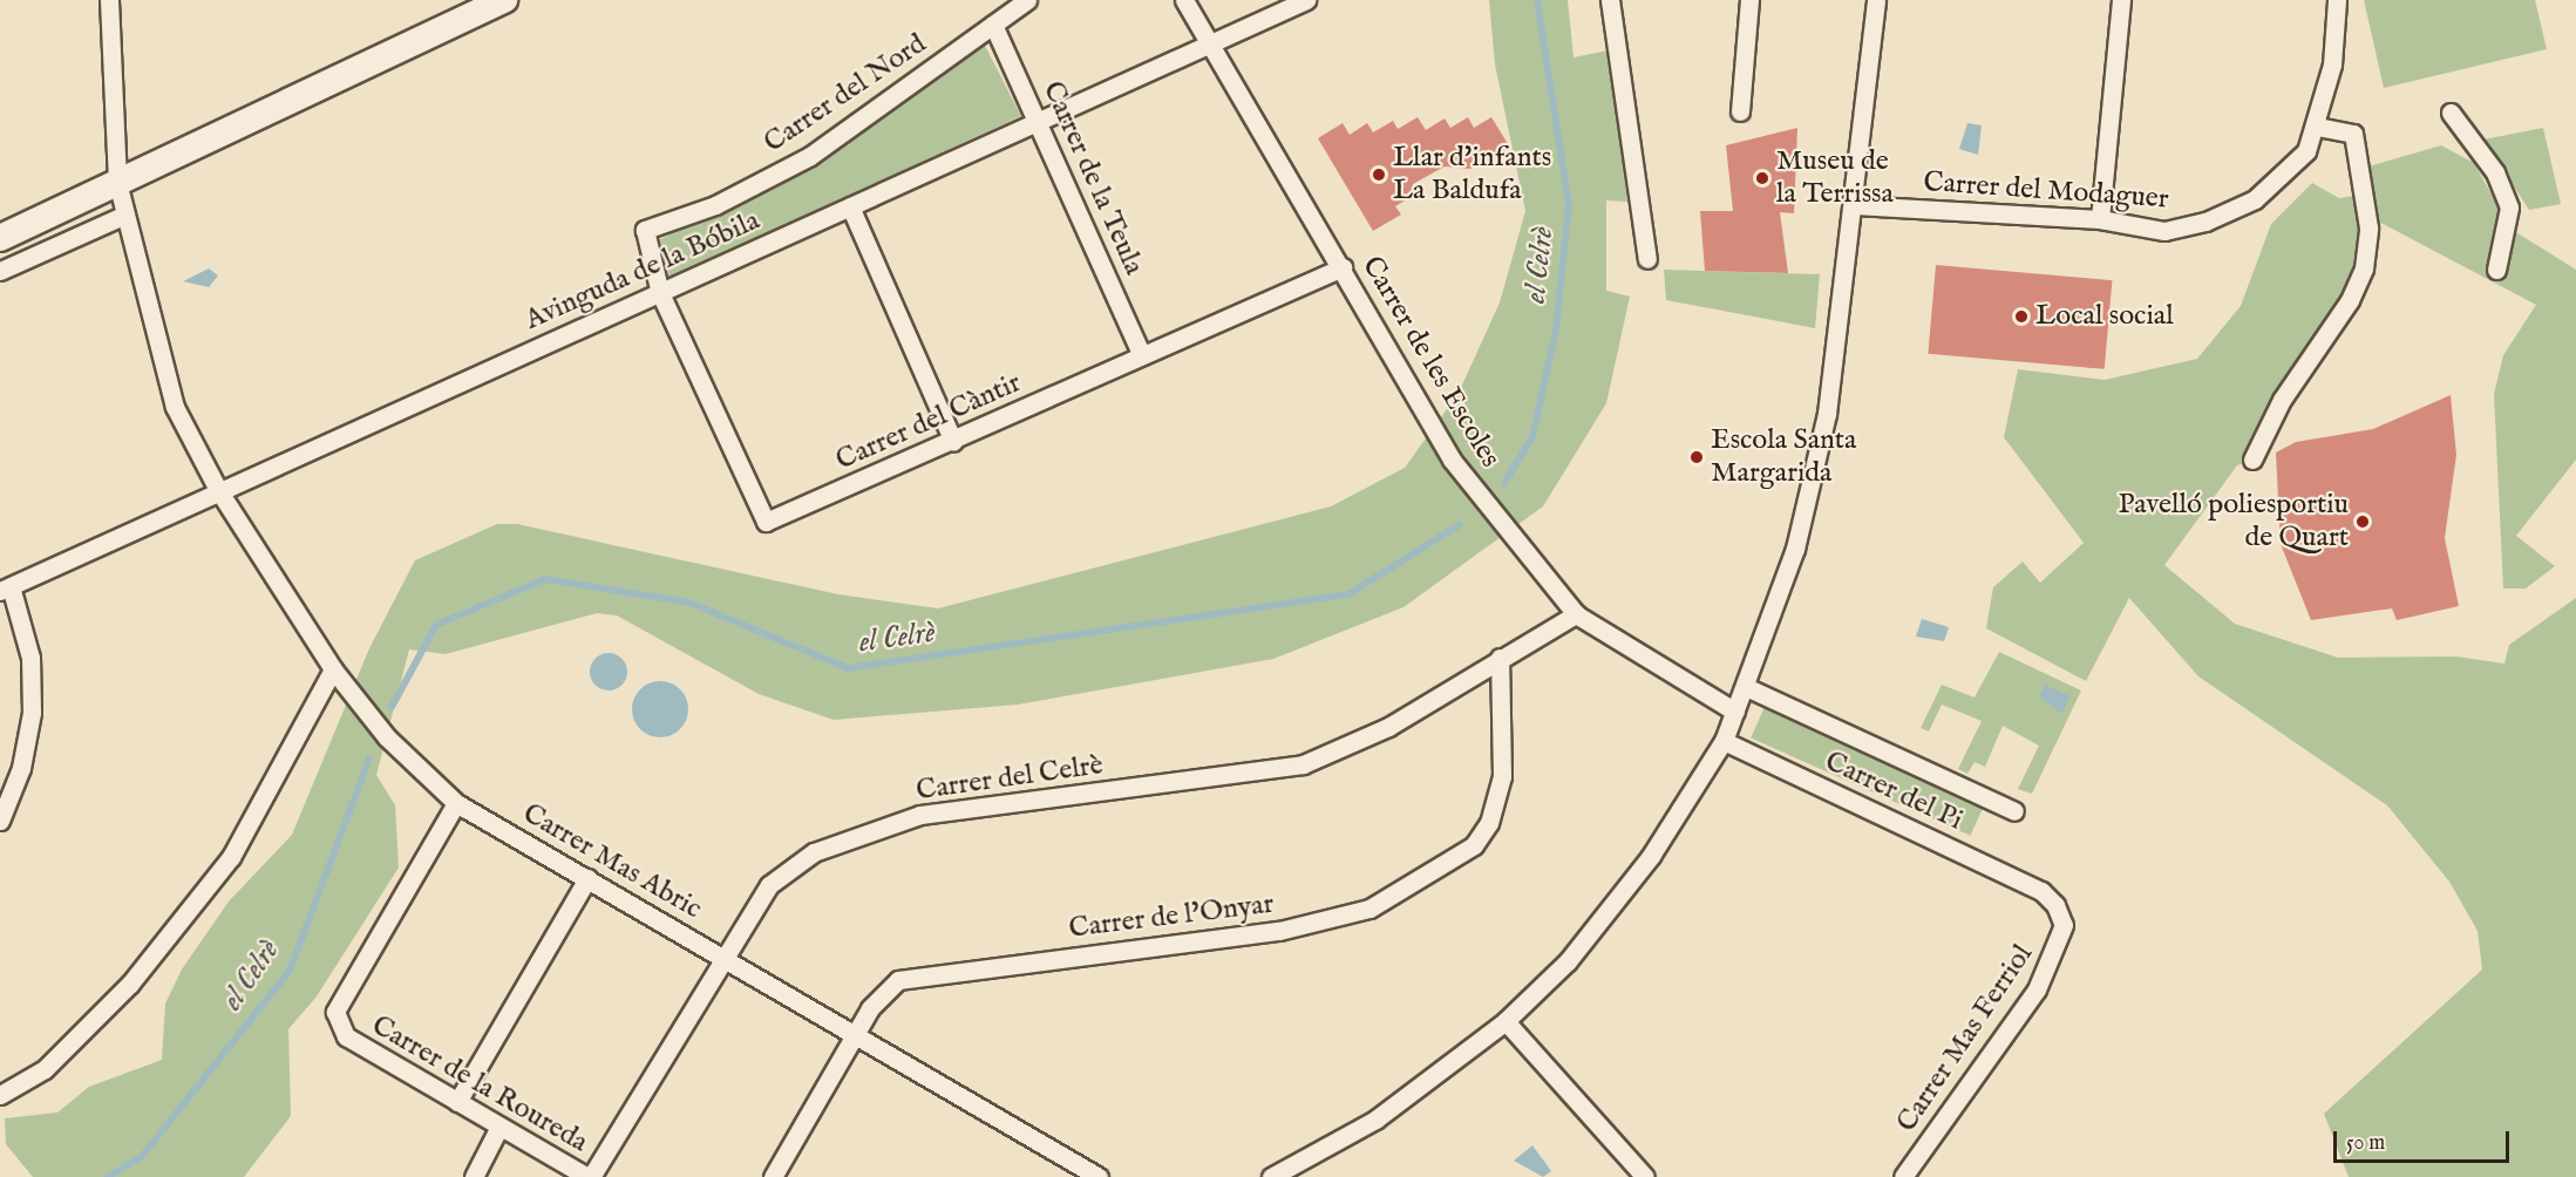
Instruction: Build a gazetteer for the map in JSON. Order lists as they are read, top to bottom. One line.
{"streets":{"street":["Carrer del Nord","Carrer de la Teula","Carrer del Modaguer","Avinguda de la Bóbila","Carrer de les Escoles","Carrer del Càntir","Carrer del Celrè","Carrer del Pi","Carrer Mas Abric","Carrer de l'Onyar","Carrer Mas Ferriol","Carrer de la Roureda"]},"crossings":[["Carrer del Nord","Carrer de la Teula"],["Carrer del Nord","Avinguda de la Bóbila"],["Carrer del Nord","Carrer del Càntir"],["Carrer de la Teula","Avinguda de la Bóbila"],["Carrer de la Teula","Carrer del Càntir"],["Avinguda de la Bóbila","Carrer de les Escoles"],["Avinguda de la Bóbila","Carrer del Càntir"],["Avinguda de la Bóbila","Carrer Mas Abric"],["Carrer de les Escoles","Carrer del Càntir"],["Carrer de les Escoles","Carrer del Celrè"],["Carrer del Celrè","Carrer Mas Abric"],["Carrer del Celrè","Carrer de l'Onyar"],["Carrer del Celrè","Carrer de la Roureda"],["Carrer del Pi","Carrer Mas Ferriol"],["Carrer Mas Abric","Carrer de l'Onyar"],["Carrer Mas Abric","Carrer de la Roureda"]],"water":["el Celrè"],"places":["Llar d'infants La Baldufa","Museu de la Terrissa","Local social","Escola Santa Margarida","Pavelló poliesportiu de Quart"],"scale_bar":"50 m"}
